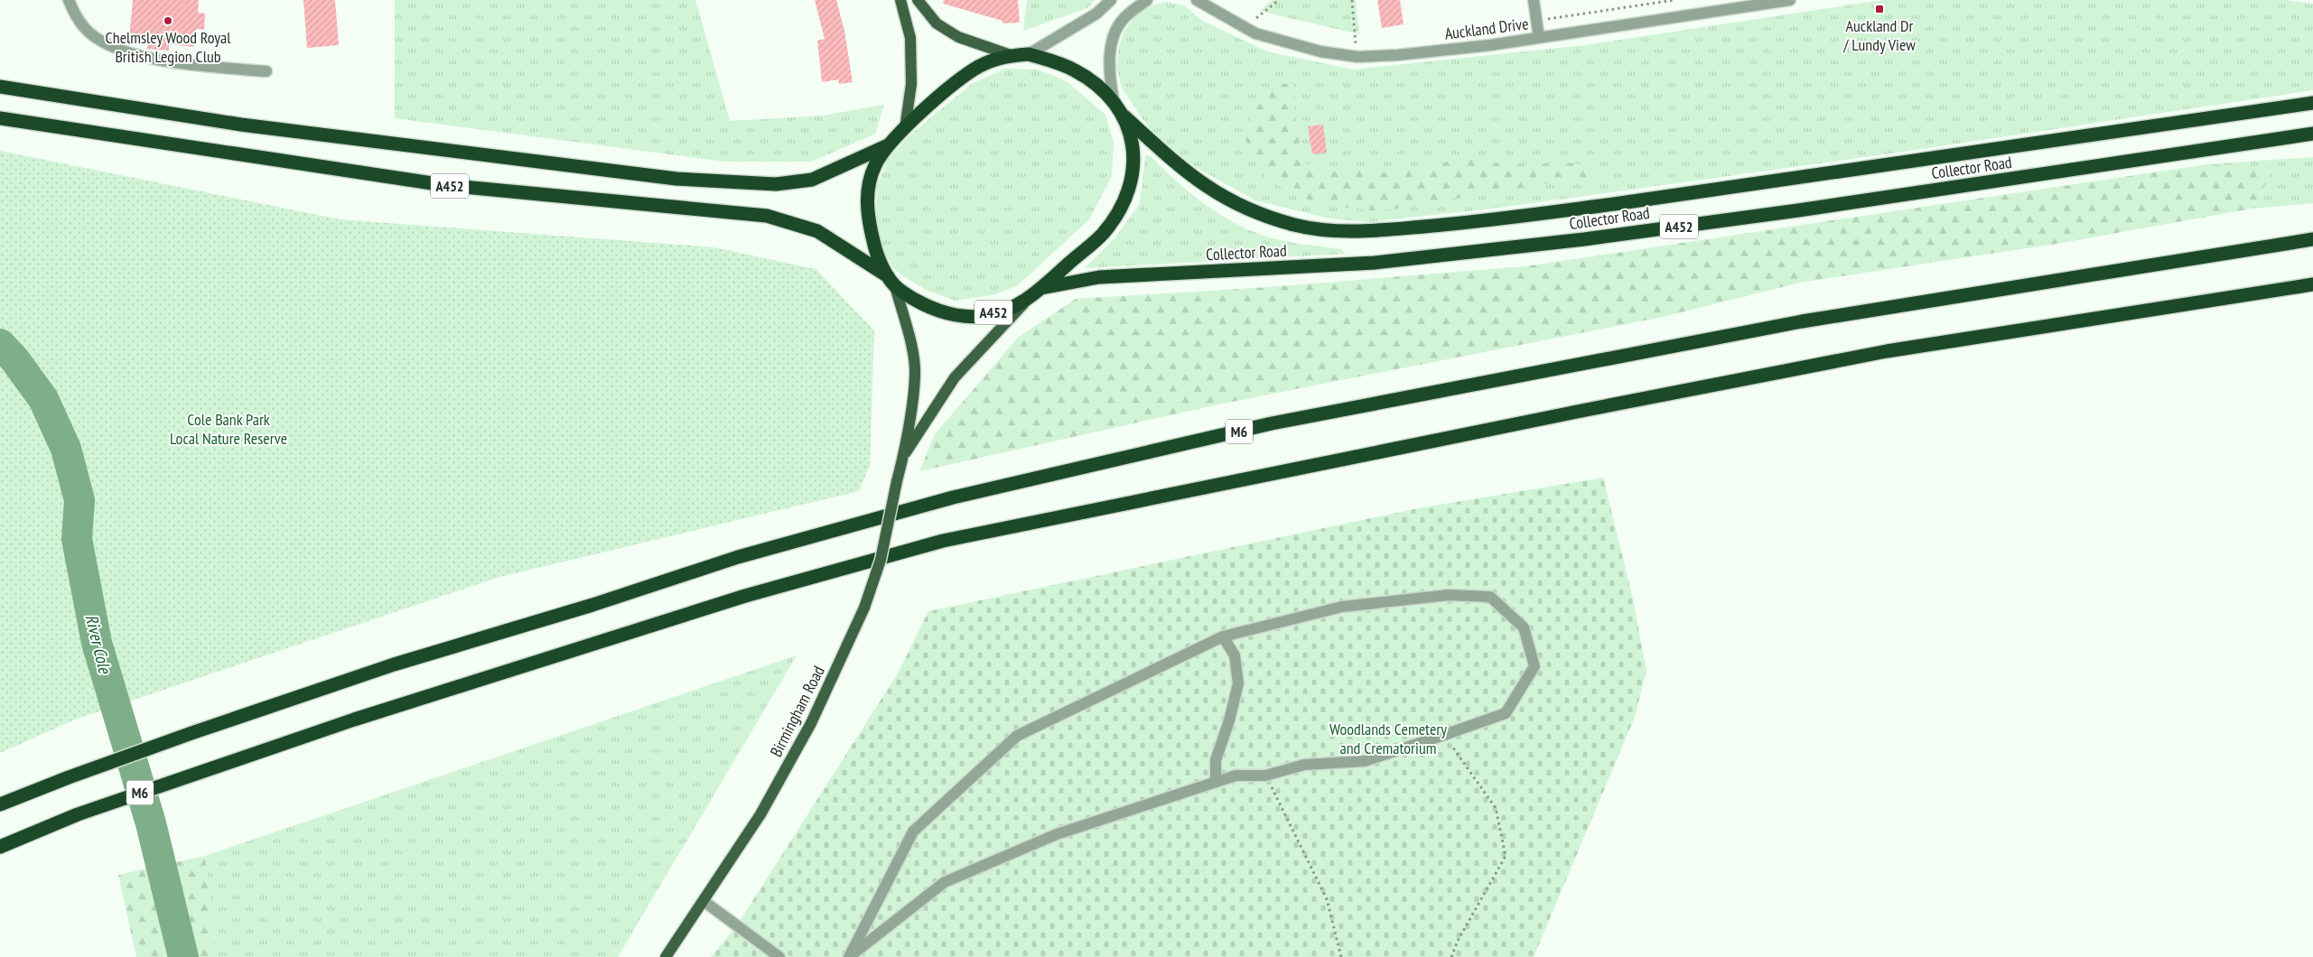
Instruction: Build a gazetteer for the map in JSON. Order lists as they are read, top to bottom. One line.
{"streets":{"highway":["Collector Road","A452","M6"],"main road":["Birmingham Road"],"street":["Auckland Drive"]},"crossings":[["Collector Road","A452"],["A452","Birmingham Road"]],"water":["River Cole"],"parks":["Cole Bank Park Local Nature Reserve","Woodlands Cemetery and Crematorium"],"places":{"transit":["Auckland Dr / Lundy View"],"other":["Chelmsley Wood Royal British Legion Club"]}}
